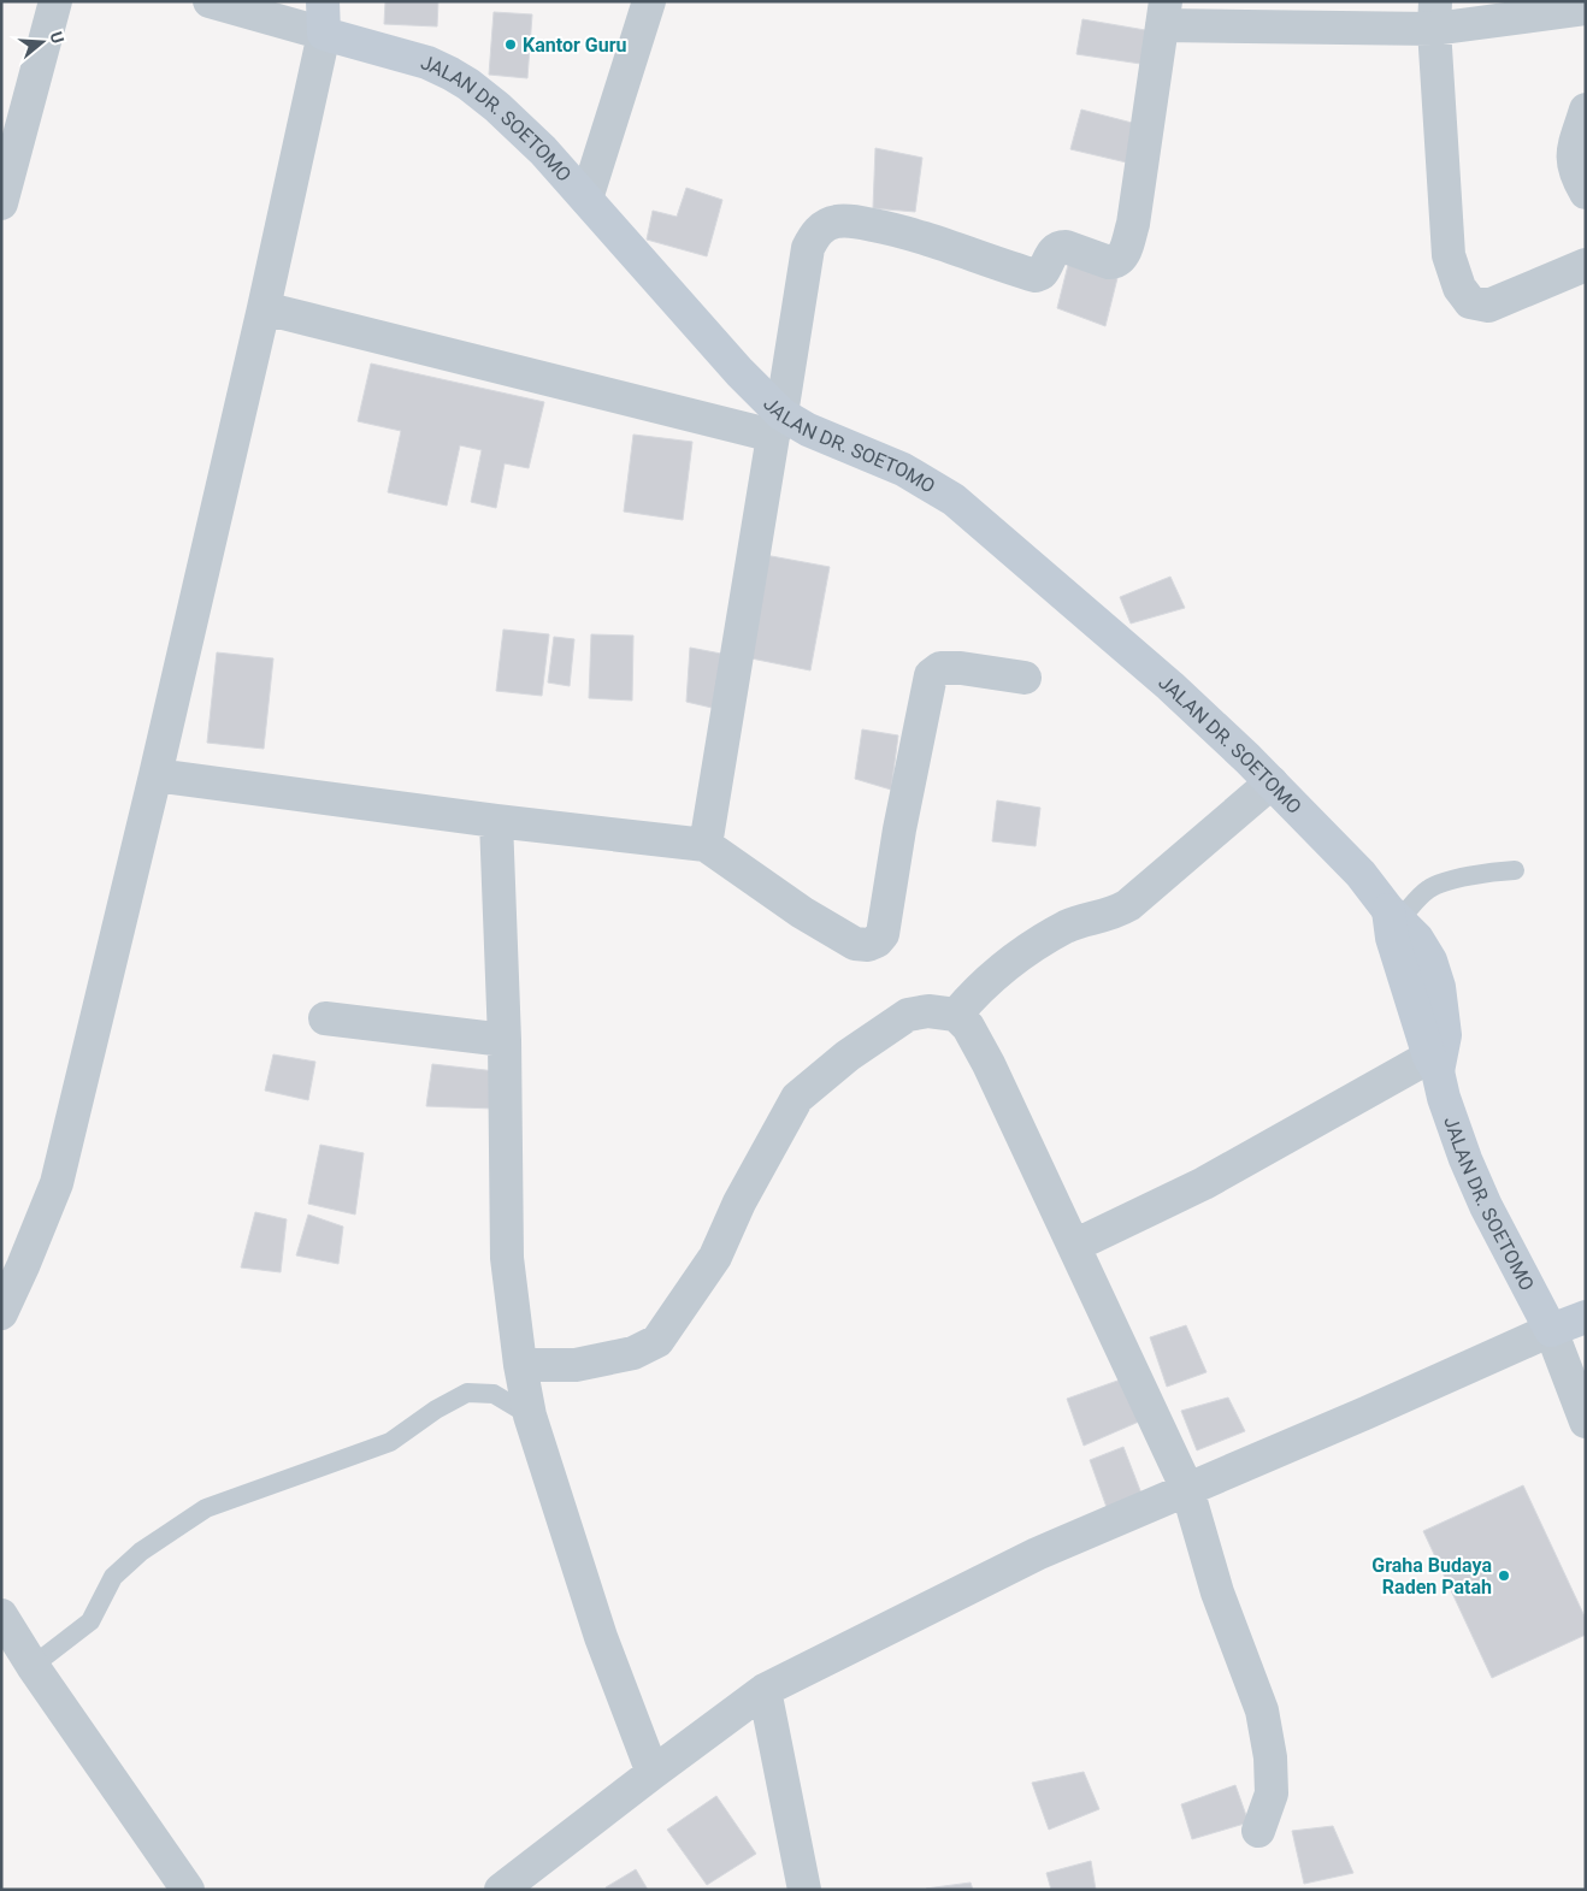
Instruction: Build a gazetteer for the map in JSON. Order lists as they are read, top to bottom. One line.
{"streets":{"street":["JALAN DR. SOETOMO"]},"places":["Kantor Guru","Graha Budaya Raden Patah"],"north":"right"}
